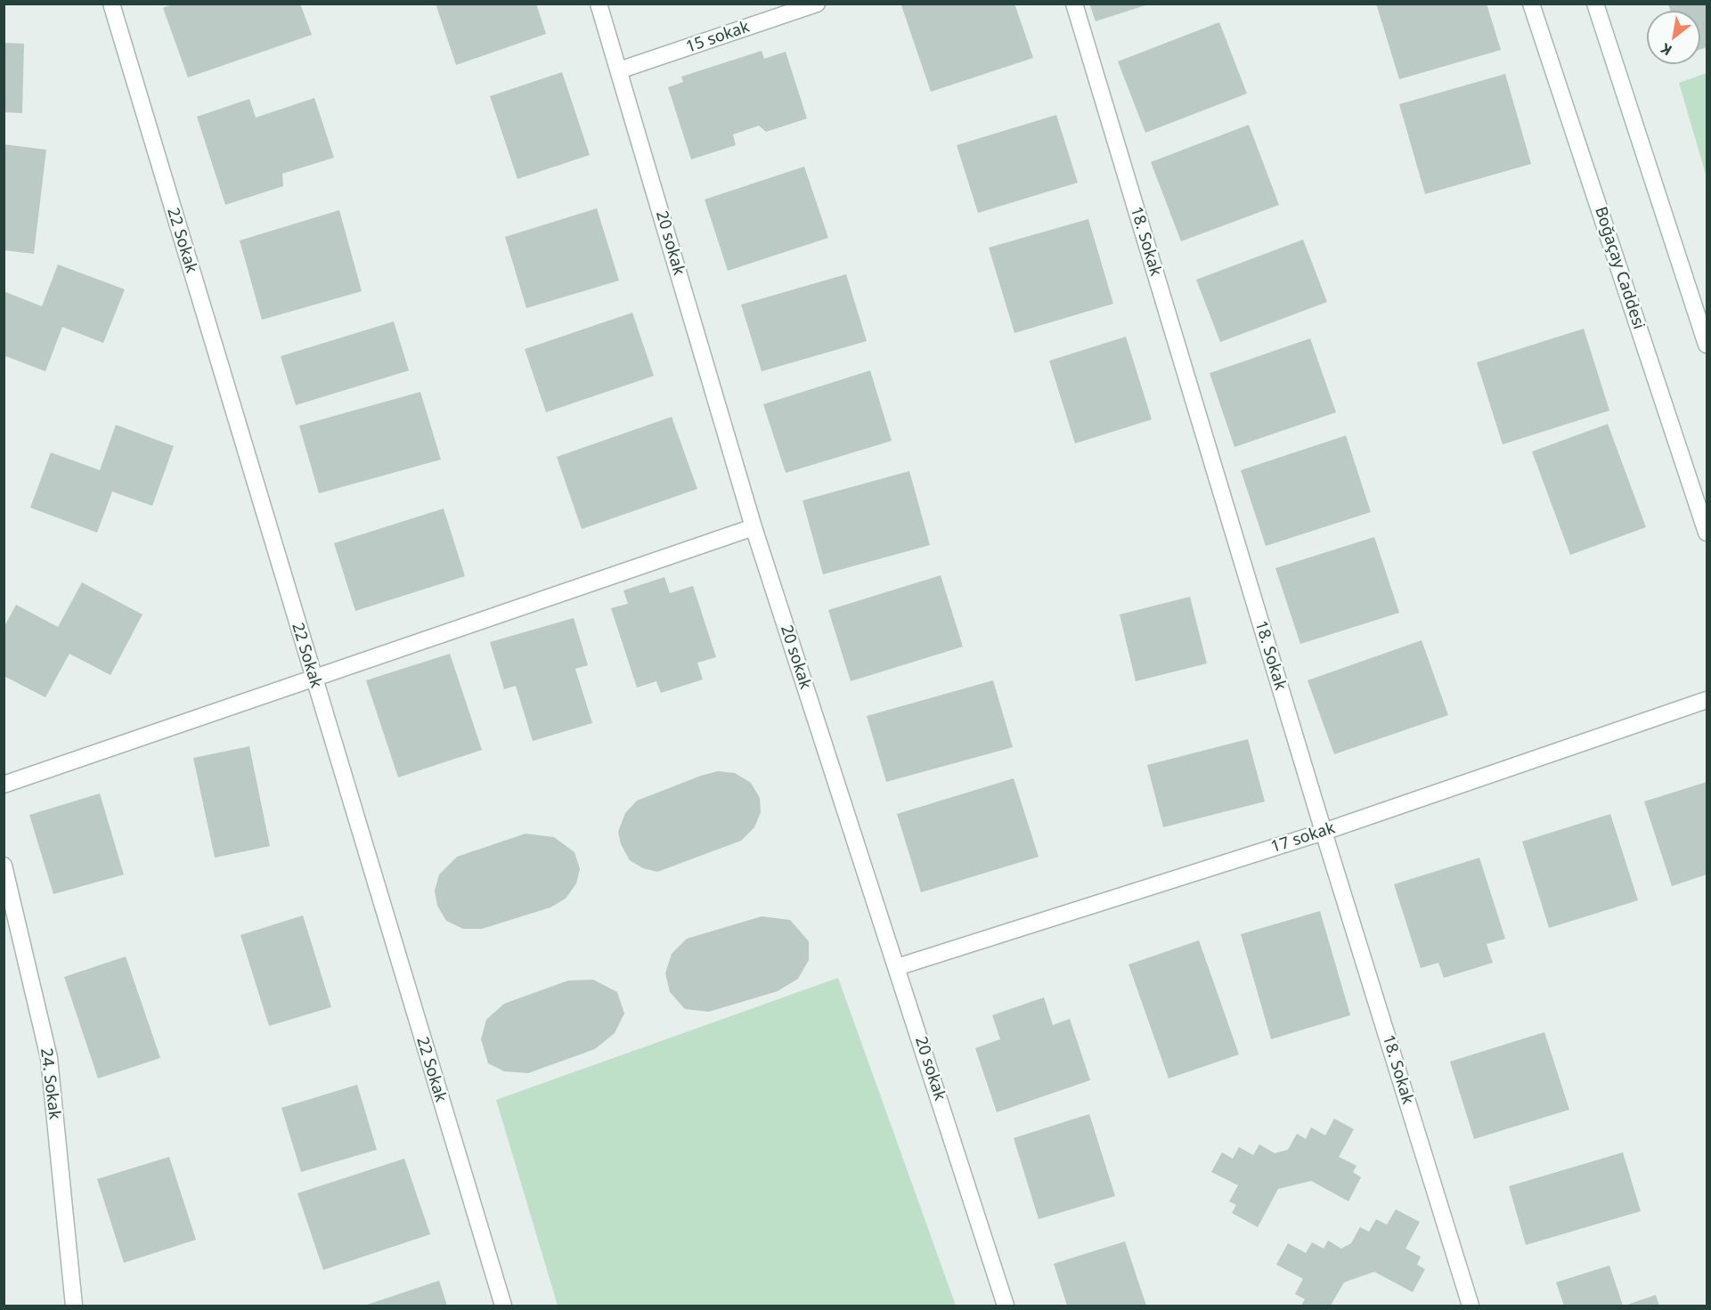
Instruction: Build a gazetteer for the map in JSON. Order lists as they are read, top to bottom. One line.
{"streets":{"street":["15 sokak","22 Sokak","18. Sokak","20 sokak","Boğaçay Caddesi","17 sokak","24. Sokak"]},"crossings":[["15 sokak","20 sokak"],["18. Sokak","17 sokak"],["20 sokak","17 sokak"]],"north":"bottom left"}
